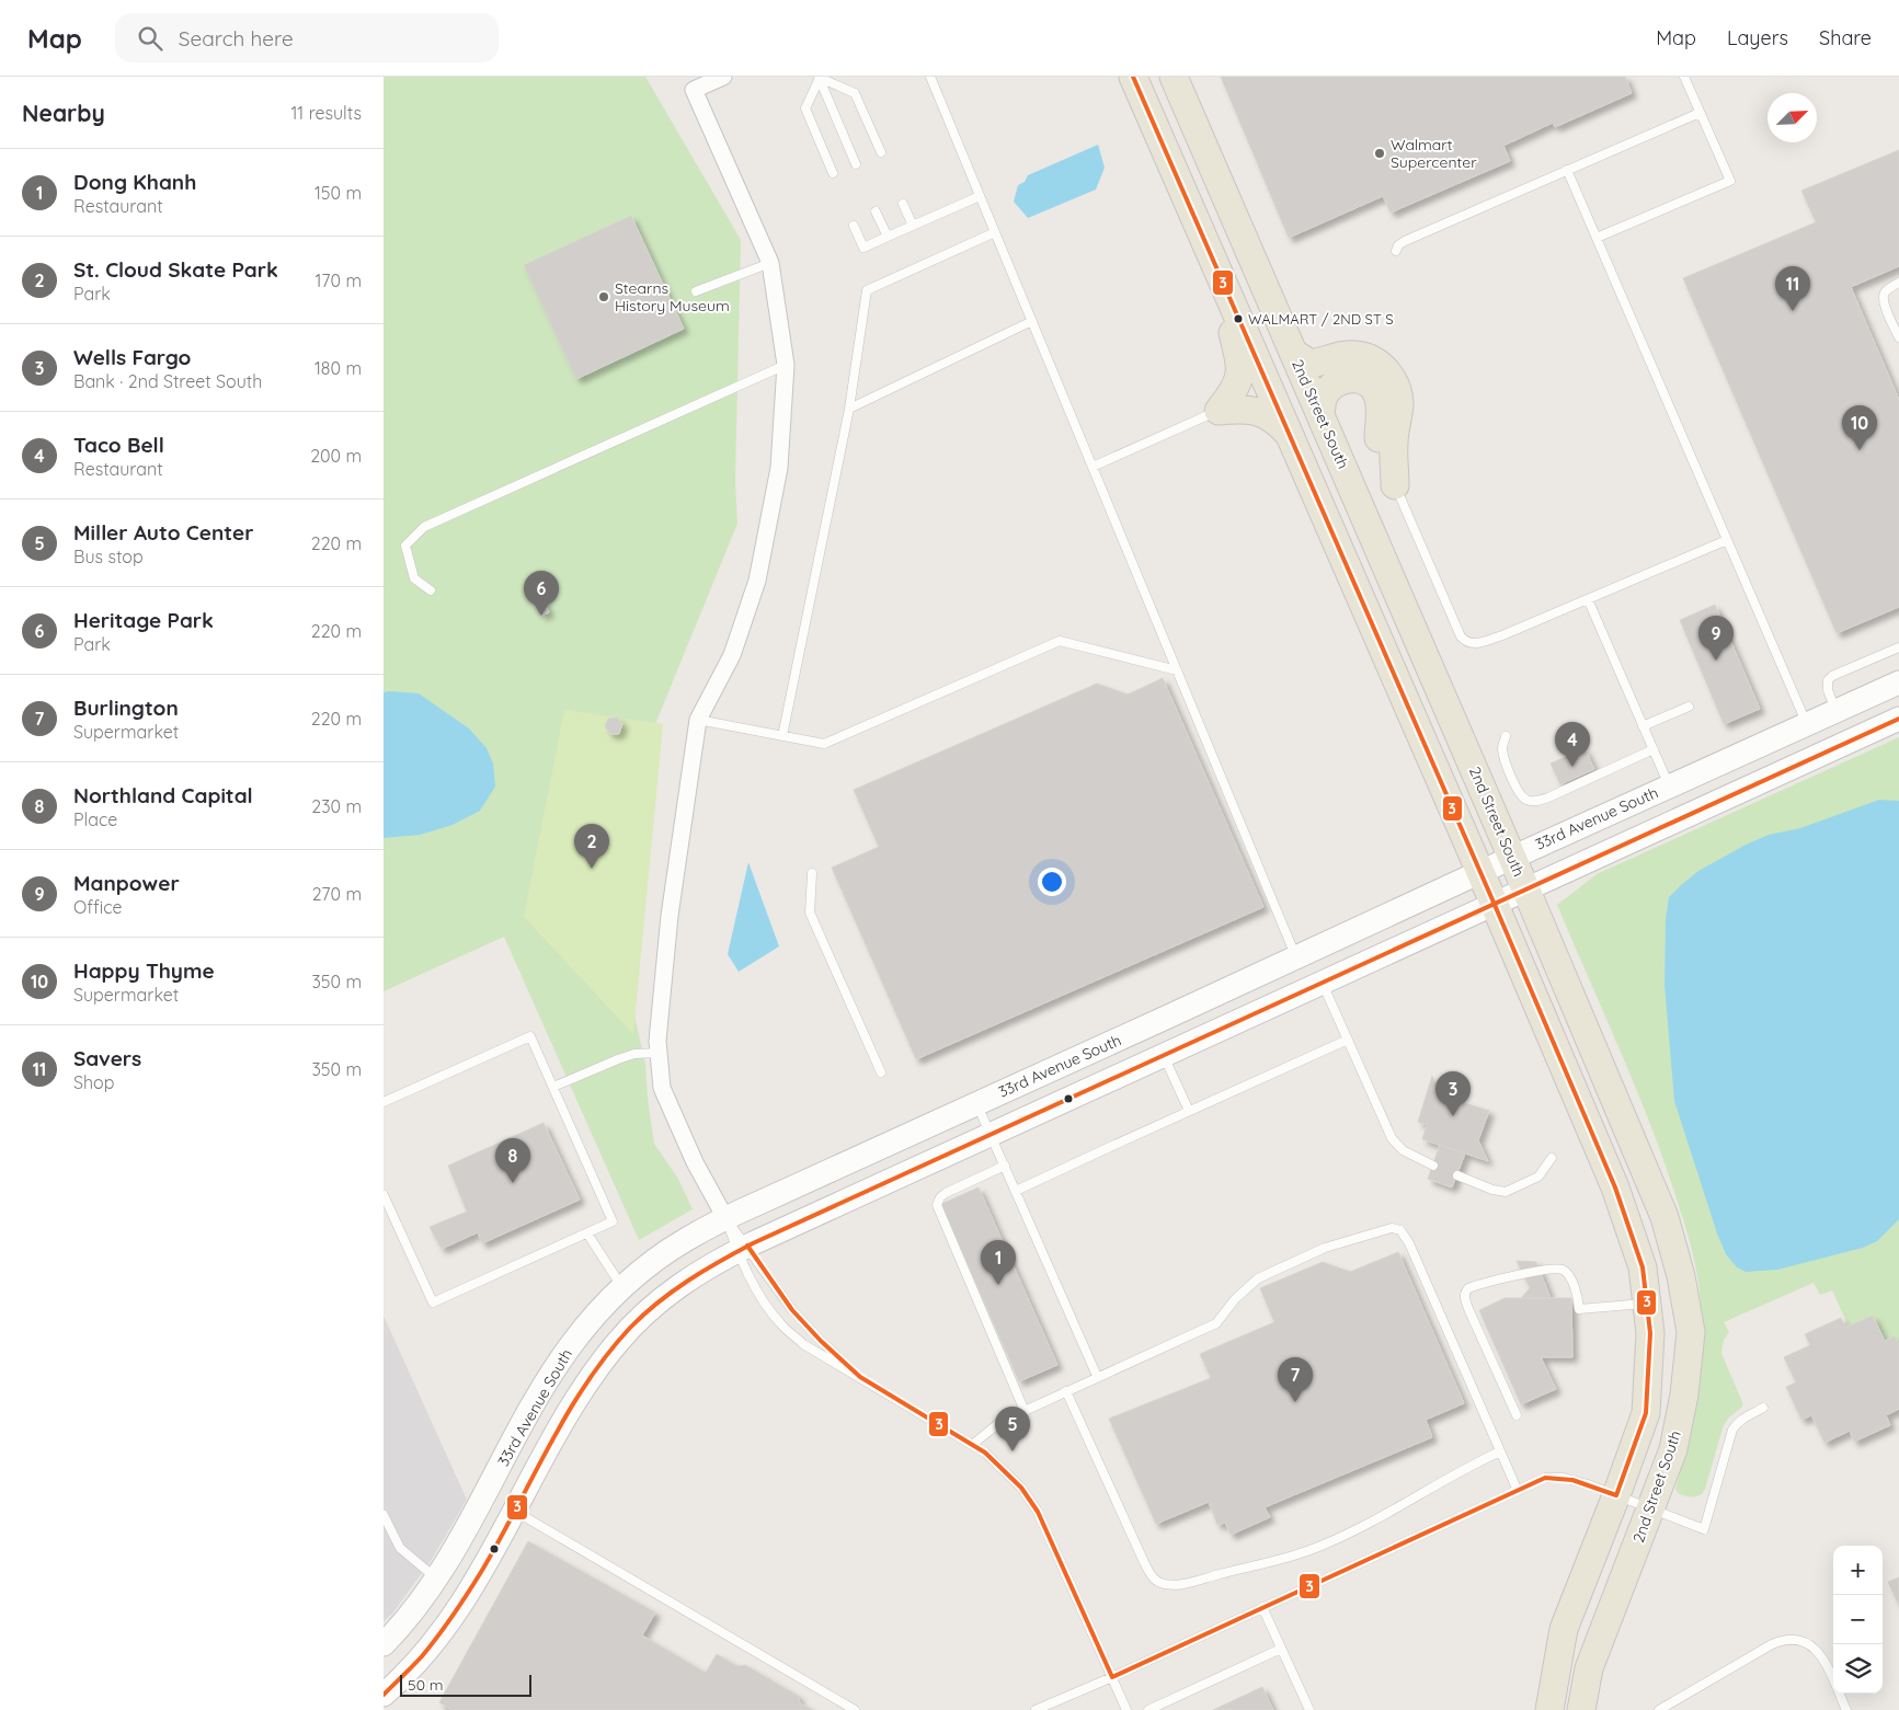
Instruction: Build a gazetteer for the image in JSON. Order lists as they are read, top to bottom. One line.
{"streets":{"main road":["2nd Street South","33rd Avenue South"]},"crossings":[["2nd Street South","33rd Avenue South"]],"places":["Walmart Supercenter","Stearns History Museum","WALMART / 2ND ST S"],"lines":["transit line 3"],"scale_bar":"50 m","north":"top right","page":{"header":"Map","search":"Search here","nav":["Map","Layers","Share"],"heading":["Nearby","11 results"],"list":[{"mark":"1","name":"Dong Khanh","note":"Restaurant","value":"150 m"},{"mark":"2","name":"St. Cloud Skate Park","note":"Park","value":"170 m"},{"mark":"3","name":"Wells Fargo","note":"Bank · 2nd Street South","value":"180 m"},{"mark":"4","name":"Taco Bell","note":"Restaurant","value":"200 m"},{"mark":"5","name":"Miller Auto Center","note":"Bus stop","value":"220 m"},{"mark":"6","name":"Heritage Park","note":"Park","value":"220 m"},{"mark":"7","name":"Burlington","note":"Supermarket","value":"220 m"},{"mark":"8","name":"Northland Capital","note":"Place","value":"230 m"},{"mark":"9","name":"Manpower","note":"Office","value":"270 m"},{"mark":"10","name":"Happy Thyme","note":"Supermarket","value":"350 m"},{"mark":"11","name":"Savers","note":"Shop","value":"350 m"}],"pins":["11","10","6","9","4","2","3","8","1","7","5"],"map_buttons":["+","−"],"scale":"50 m"}}
